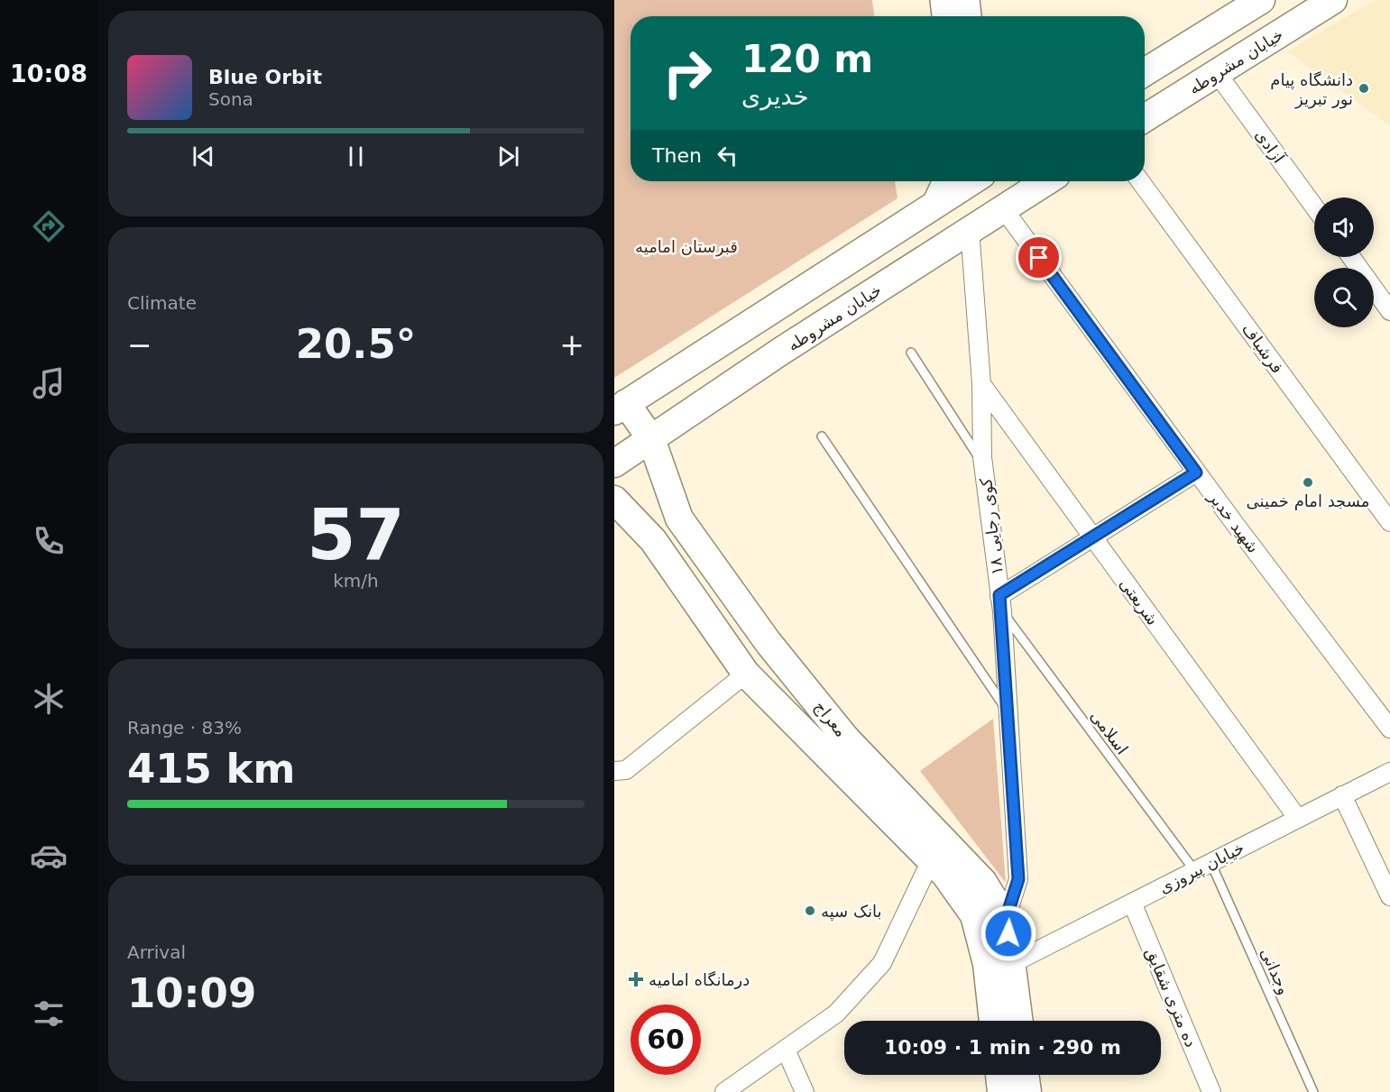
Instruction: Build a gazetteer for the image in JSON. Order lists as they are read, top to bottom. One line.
{"streets":{"main road":["خیابان مشروطه","معراج"],"street":["آزادی","فرشباف","شهید خدیر","کوی رجایی ۱۸","شریعتی","خیابان پیروزی","ده متری شقایق"],"lane":["اسلامی","وجدانی"]},"crossings":[["خیابان مشروطه","آزادی"],["خیابان مشروطه","شهید خدیر"],["خیابان مشروطه","کوی رجایی ۱۸"],["خیابان مشروطه","معراج"],["کوی رجایی ۱۸","شریعتی"],["کوی رجایی ۱۸","معراج"],["کوی رجایی ۱۸","اسلامی"],["شریعتی","خیابان پیروزی"],["معراج","خیابان پیروزی"],["اسلامی","خیابان پیروزی"],["خیابان پیروزی","وجدانی"],["خیابان پیروزی","ده متری شقایق"]],"parks":["قبرستان امامیه"],"places":{"other":["دانشگاه پیام نور تبریز","مسجد امام خمینی","بانک سپه"],"health":["درمانگاه امامیه"]},"page":{"tabs":"10:08","turn":["120 m","خدیری"],"song":["Blue Orbit","Sona"],"then":"Then","tile":["Climate",["57","km/h"],["Range · 83%","415 km"],["Arrival","10:09"]],"heat":["−","20.5°","+"],"limit":"60","trip":"10:09 · 1 min · 290 m"}}
